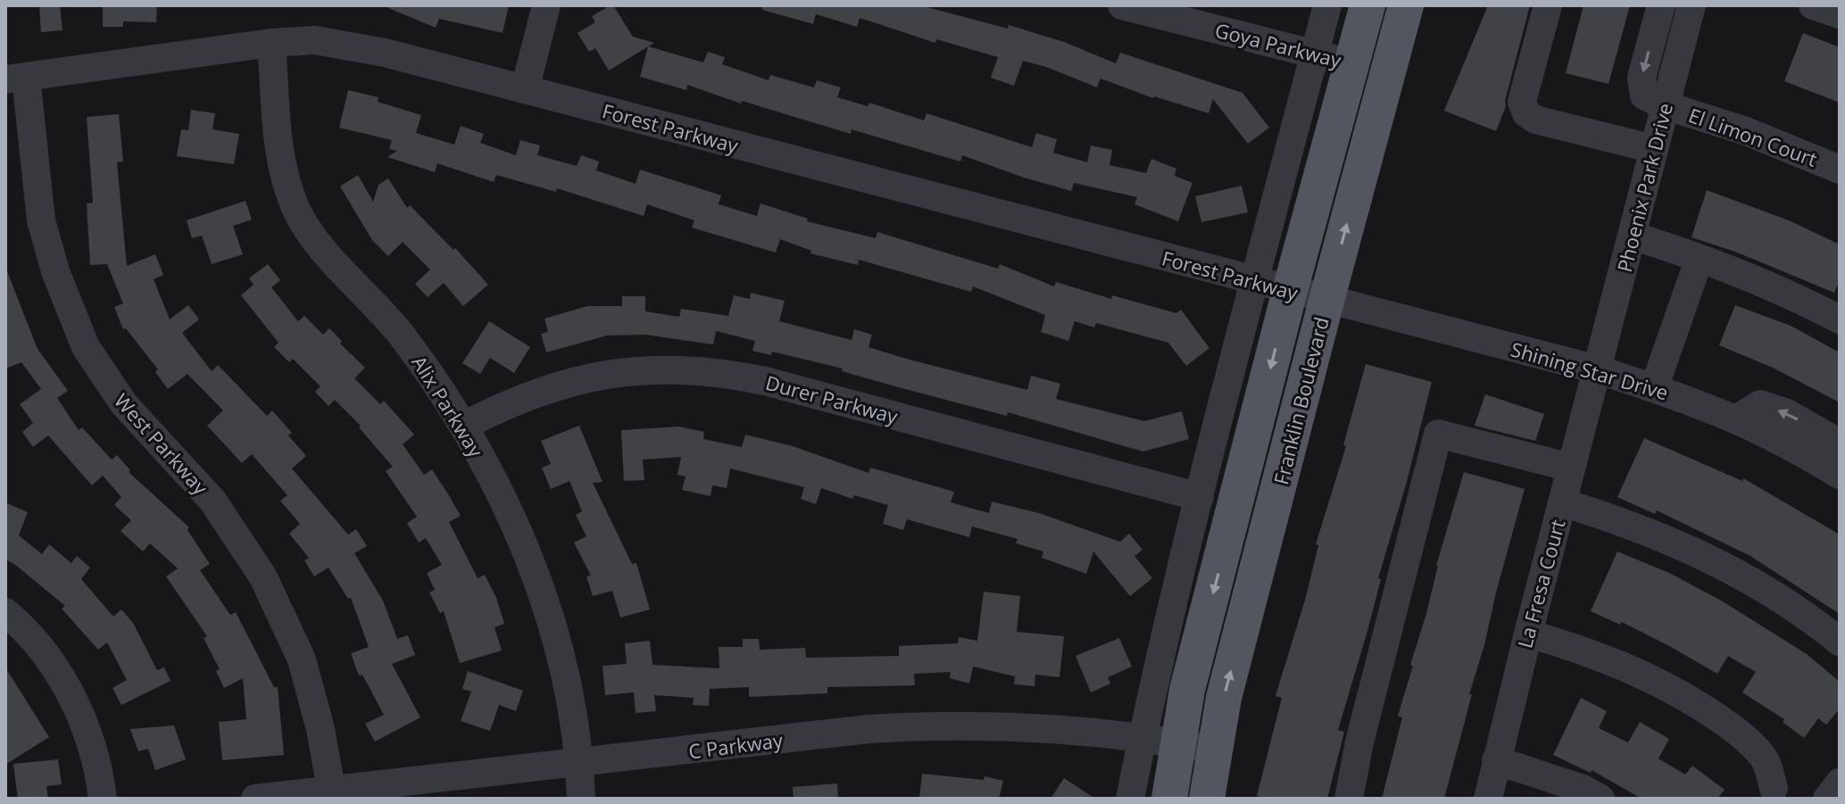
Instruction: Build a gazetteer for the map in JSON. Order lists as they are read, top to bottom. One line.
{"streets":{"main road":["Franklin Boulevard"],"street":["Goya Parkway","Forest Parkway","El Limon Court","Phoenix Park Drive","Shining Star Drive","Durer Parkway","Alix Parkway","West Parkway","La Fresa Court","C Parkway"]},"crossings":[["Goya Parkway","Franklin Boulevard"],["Forest Parkway","Shining Star Drive"],["Forest Parkway","Franklin Boulevard"],["Forest Parkway","Alix Parkway"],["Forest Parkway","West Parkway"],["El Limon Court","Phoenix Park Drive"],["Phoenix Park Drive","Shining Star Drive"],["Phoenix Park Drive","La Fresa Court"],["Shining Star Drive","Franklin Boulevard"],["Shining Star Drive","La Fresa Court"],["Durer Parkway","Alix Parkway"],["Franklin Boulevard","C Parkway"],["Alix Parkway","C Parkway"],["West Parkway","C Parkway"]]}
